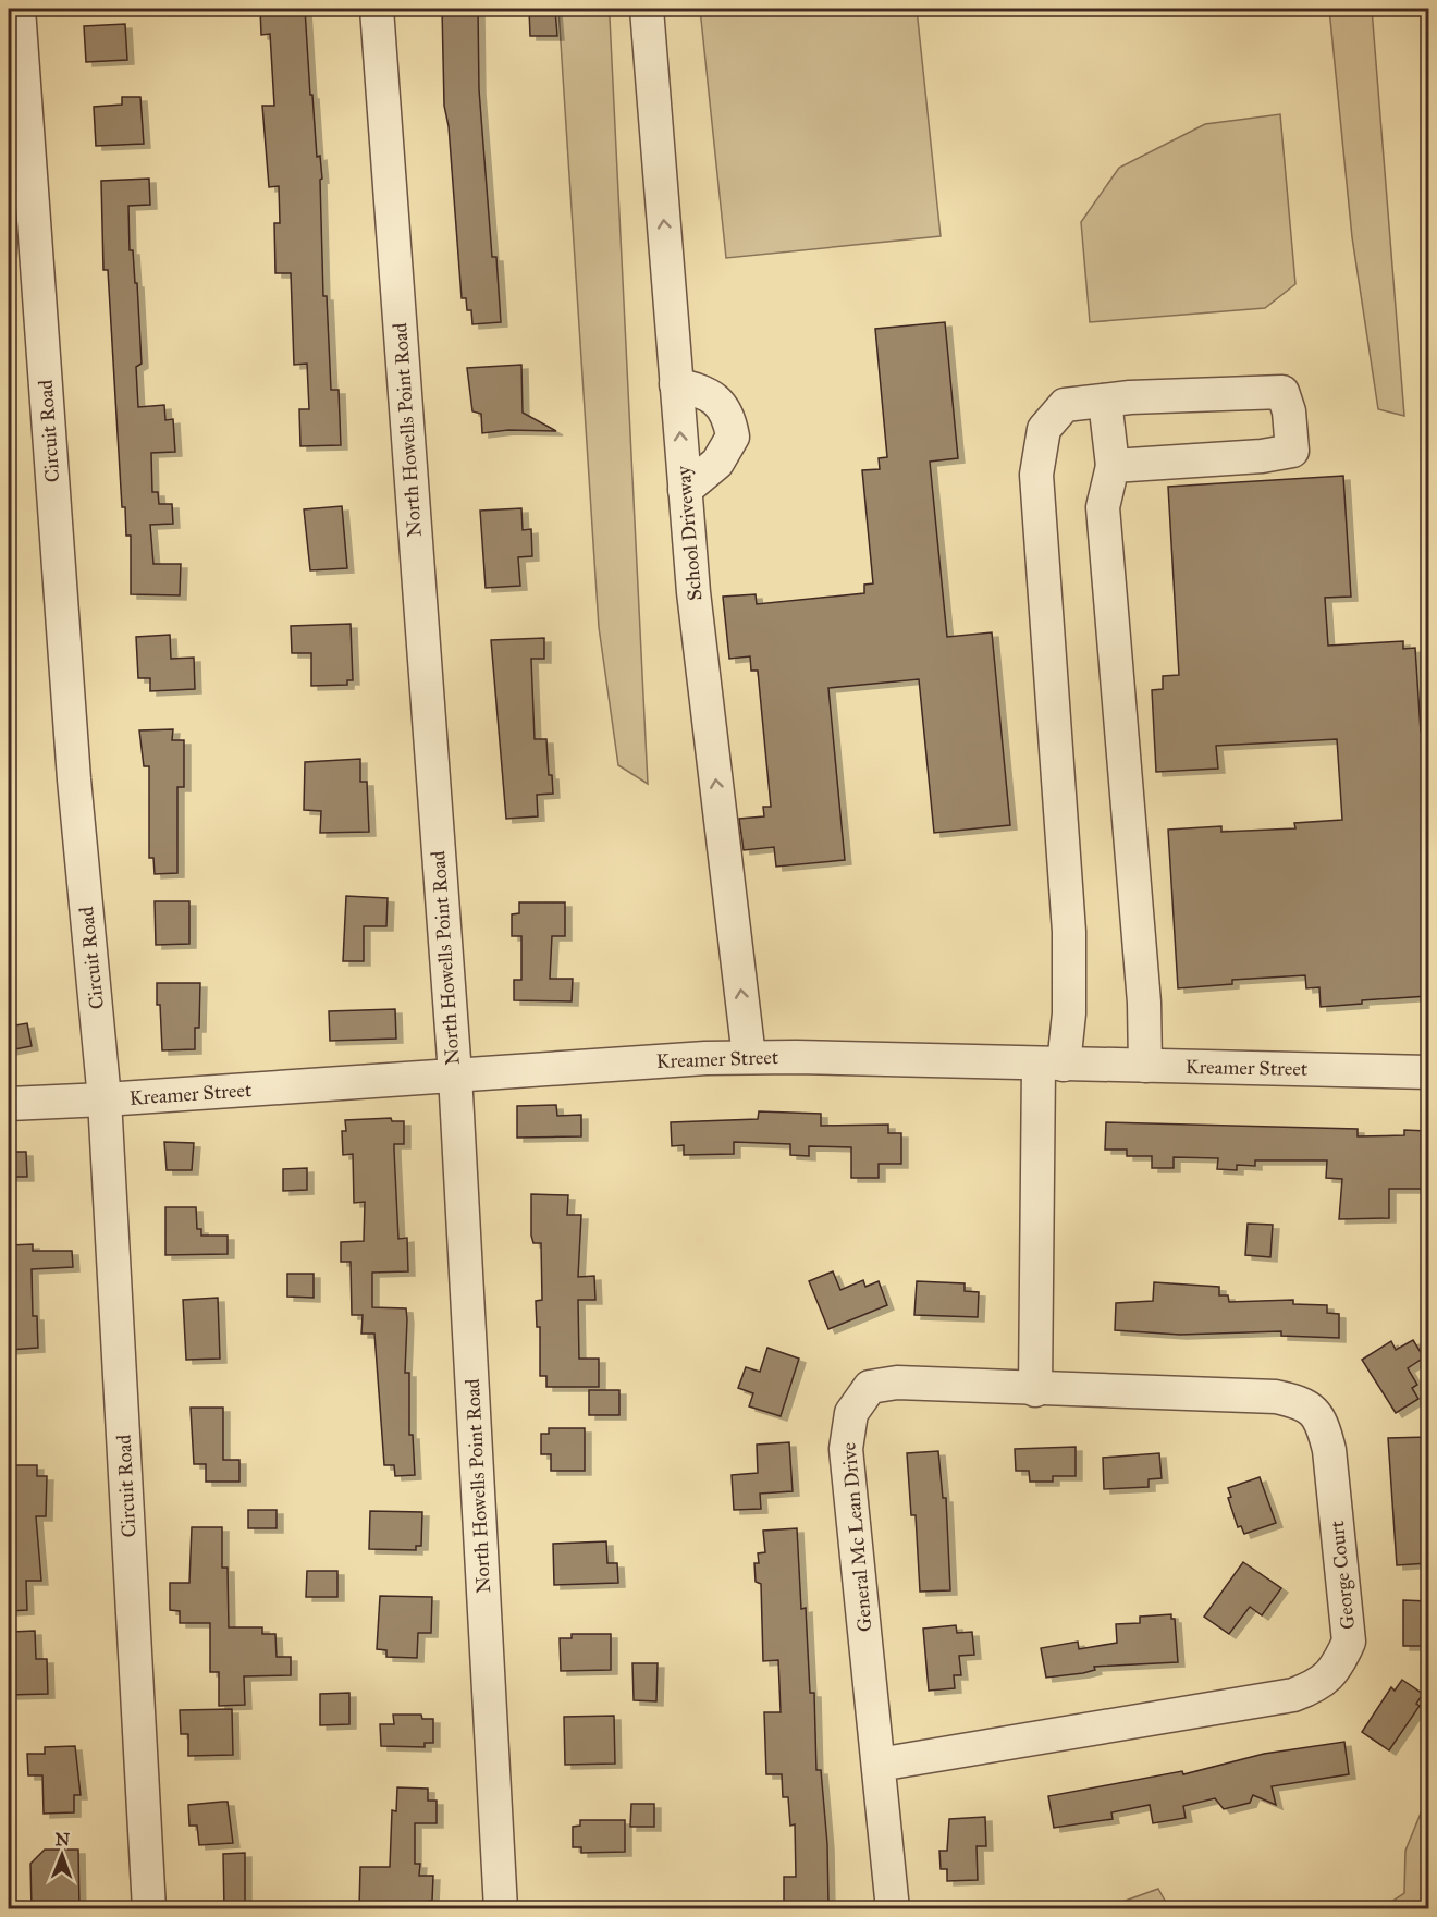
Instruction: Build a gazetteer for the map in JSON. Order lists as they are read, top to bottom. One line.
{"streets":{"street":["North Howells Point Road","Circuit Road","School Driveway","Kreamer Street","General Mc Lean Drive","George Court"]},"crossings":[["North Howells Point Road","Kreamer Street"],["Circuit Road","Kreamer Street"],["School Driveway","Kreamer Street"],["General Mc Lean Drive","George Court"]],"one_way":["School Driveway"],"north":"top"}
